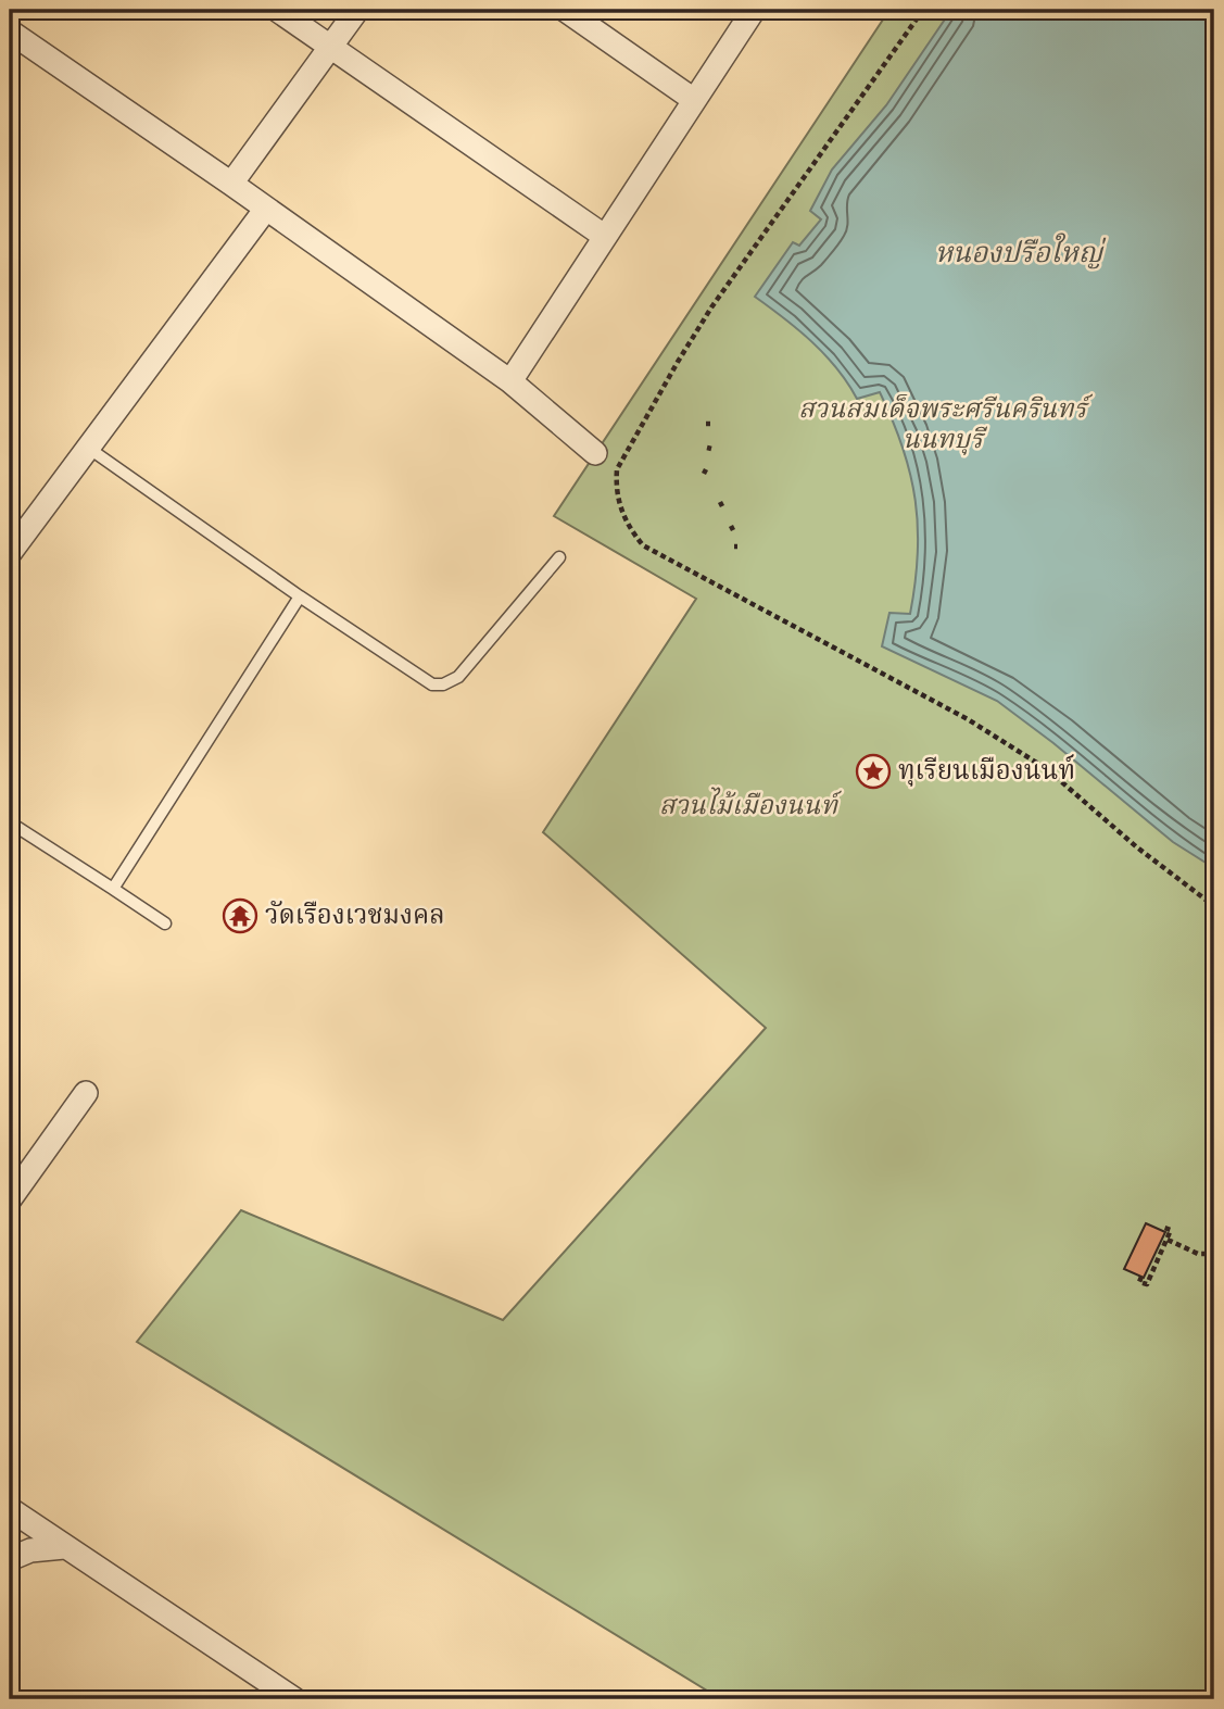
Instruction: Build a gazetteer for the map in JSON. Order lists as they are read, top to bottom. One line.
{"water":["หนองปรือใหญ่"],"parks":["สวนสมเด็จพระศรีนครินทร์ นนทบุรี","สวนไม้เมืองนนท์"],"places":{"place":["ทุเรียนเมืองนนท์"],"temple":["วัดเรืองเวชมงคล"]}}
